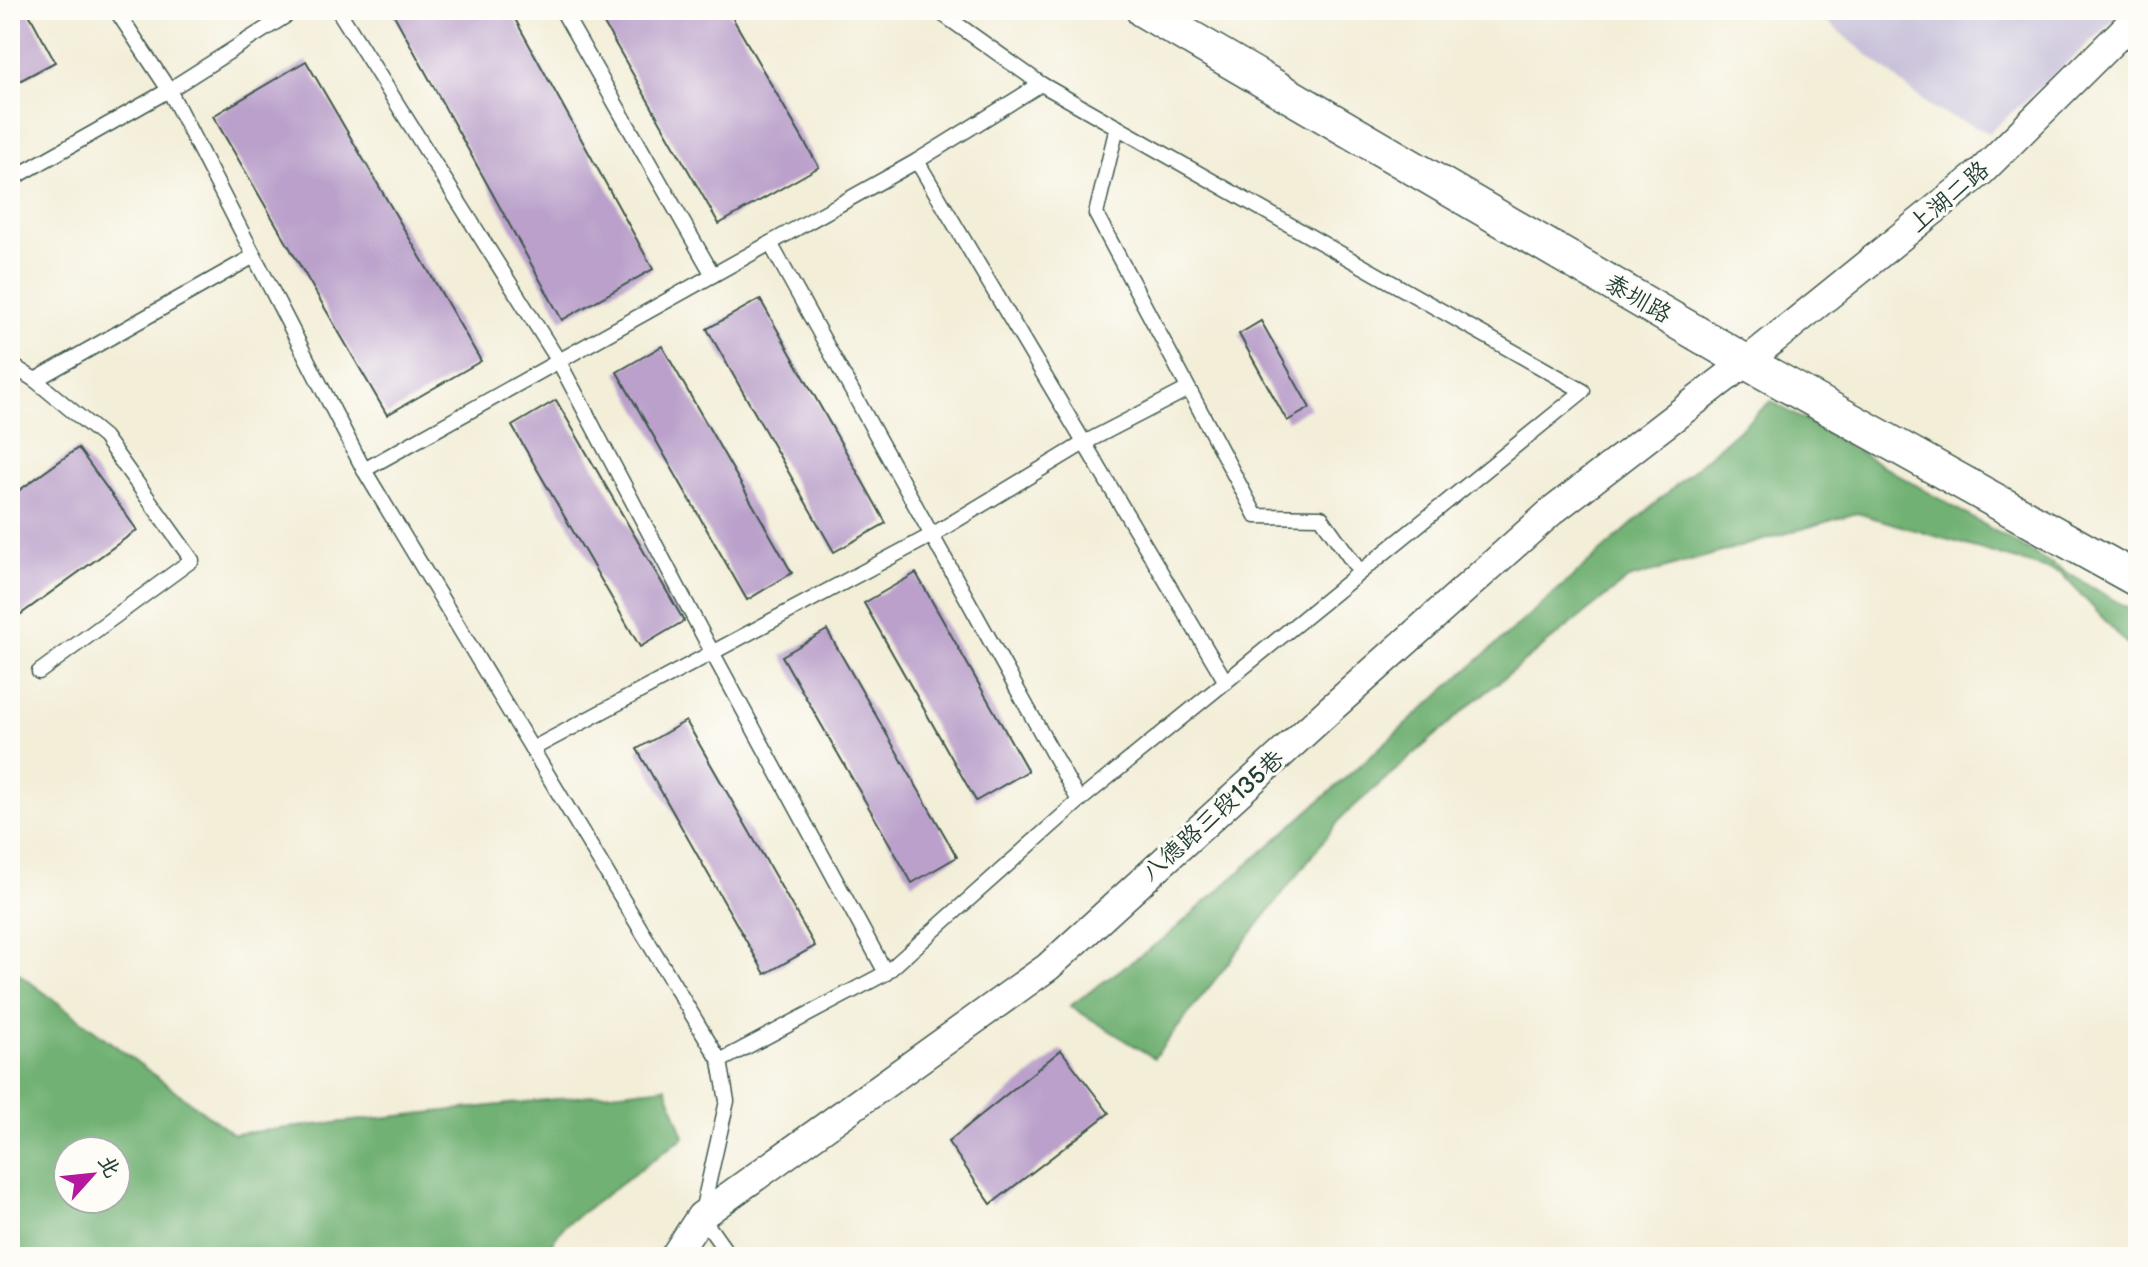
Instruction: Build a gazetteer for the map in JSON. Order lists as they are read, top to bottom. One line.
{"streets":{"street":["上湖二路","泰圳路","八德路三段135巷"]},"crossings":[["上湖二路","泰圳路"],["上湖二路","八德路三段135巷"],["泰圳路","八德路三段135巷"]],"north":"top right"}
